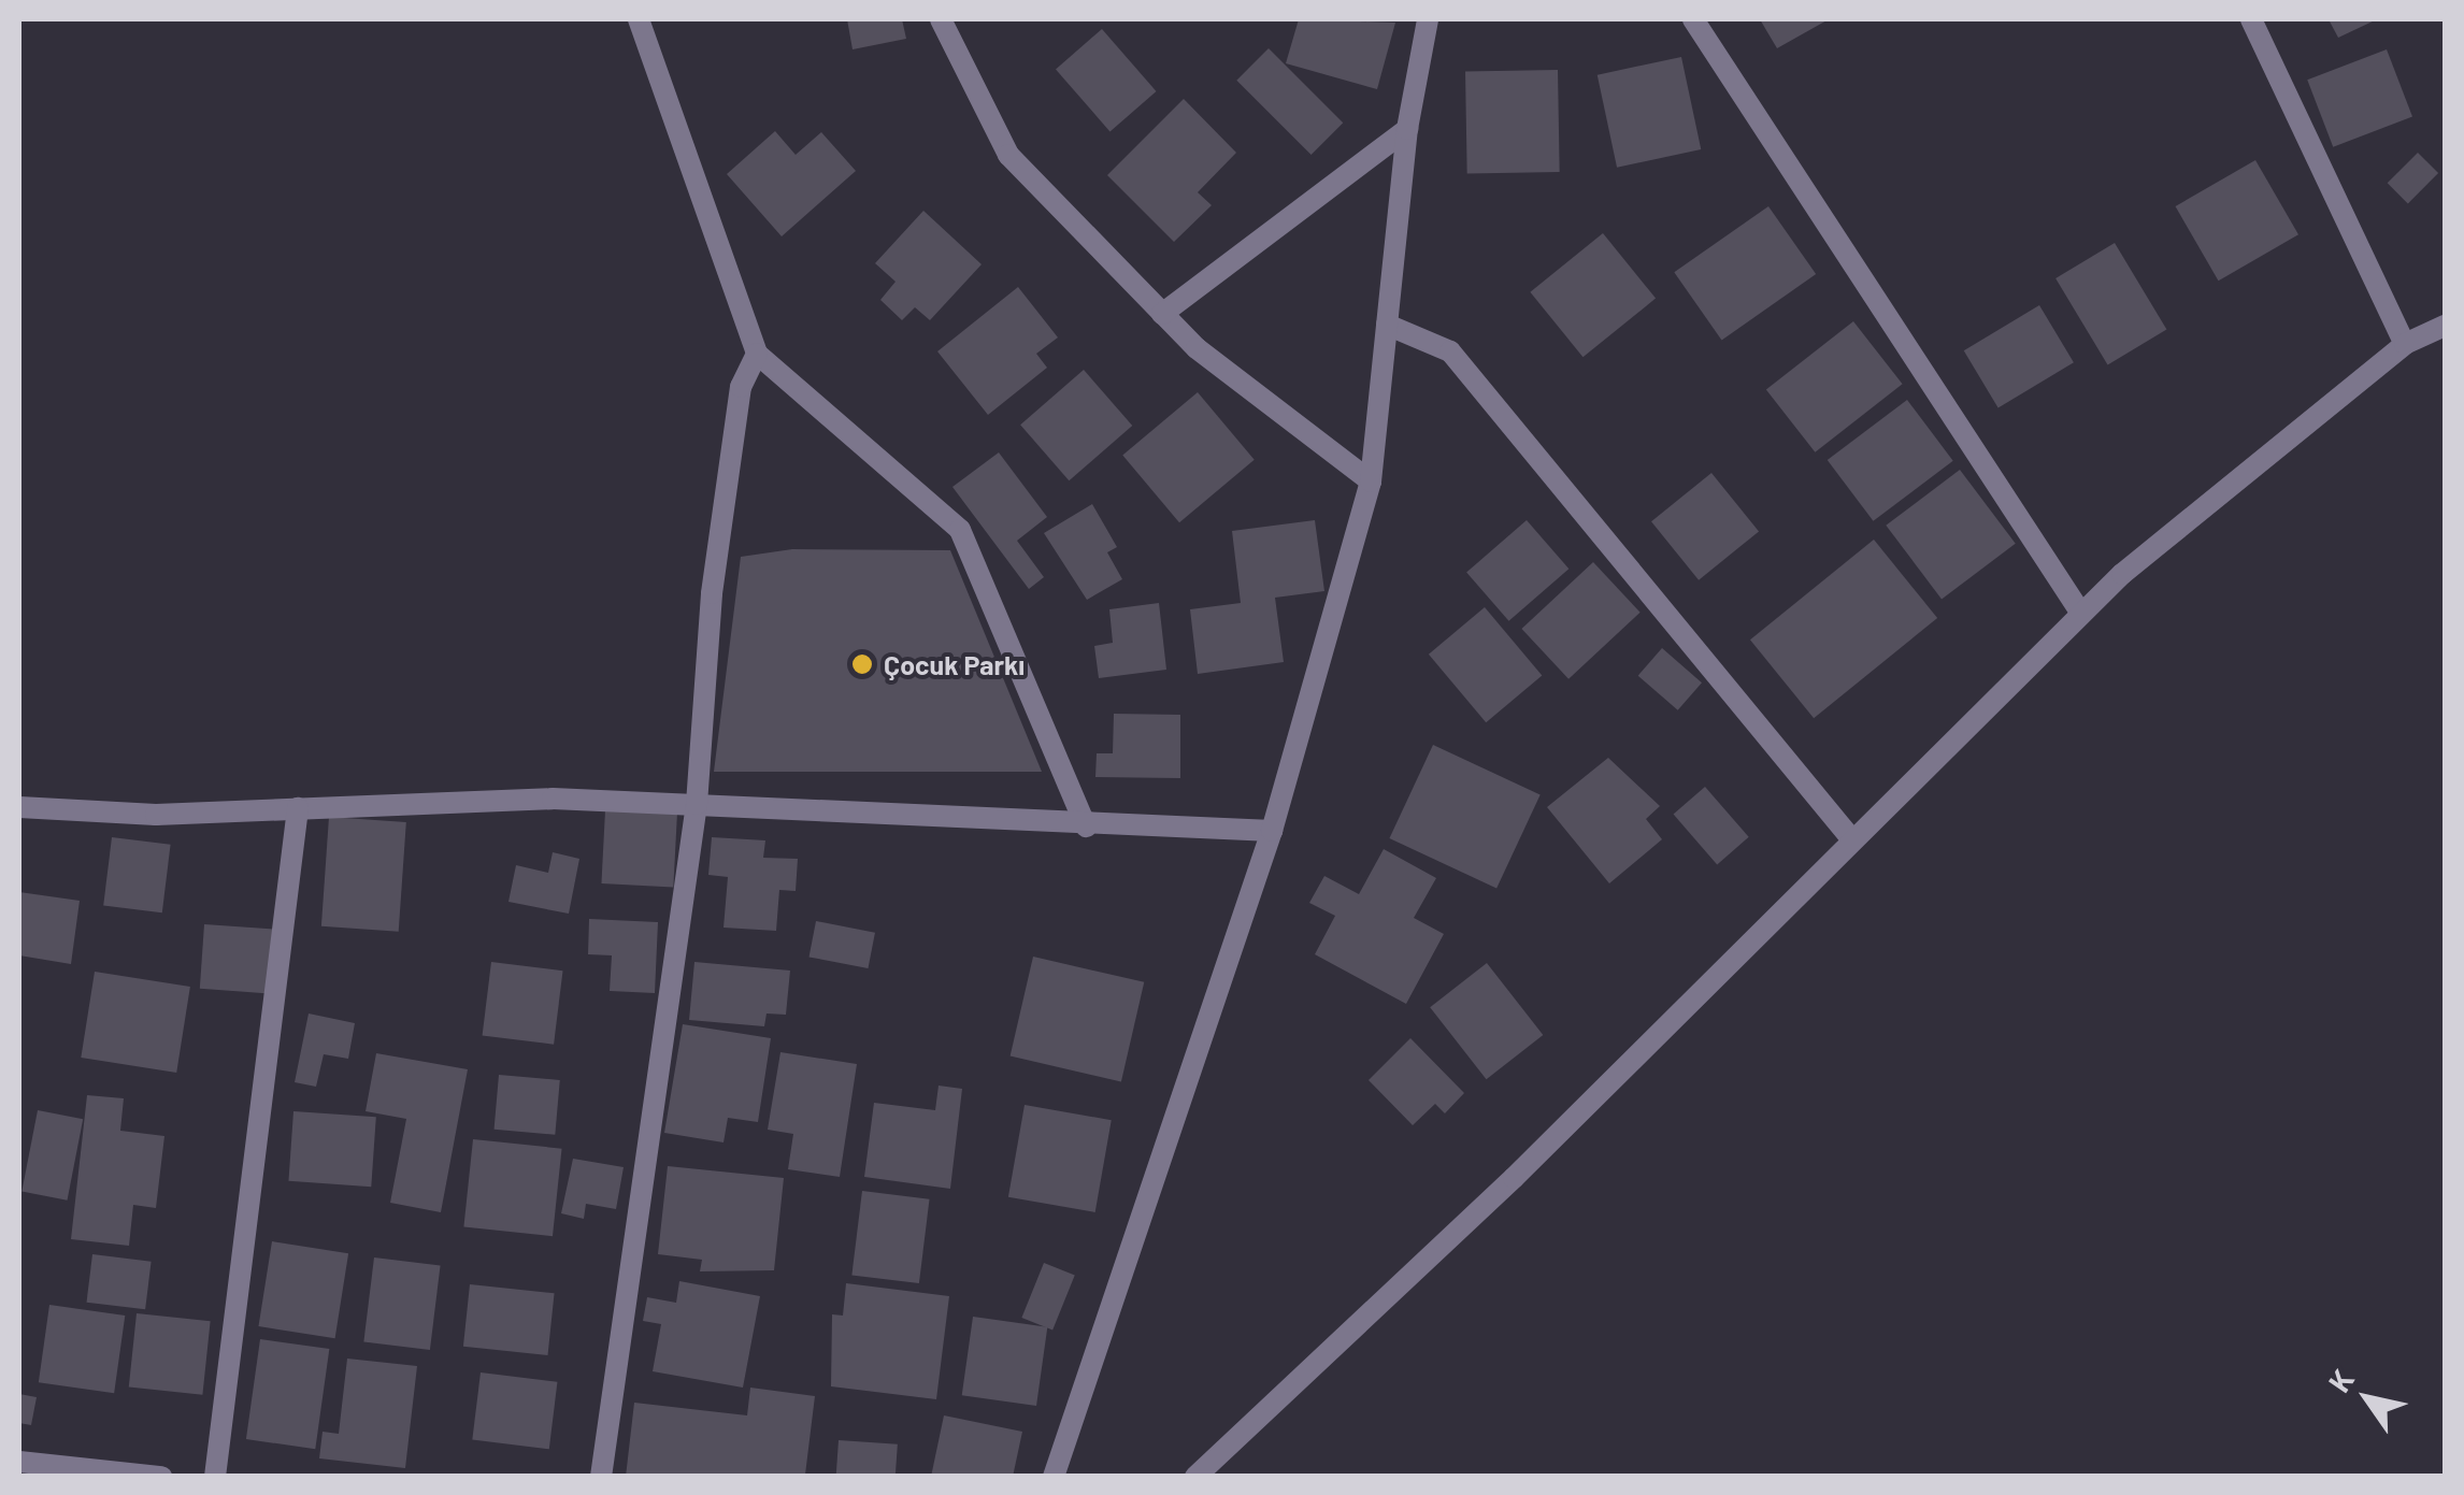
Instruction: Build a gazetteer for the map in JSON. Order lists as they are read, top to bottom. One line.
{"places":["Çocuk Parkı"],"north":"top left"}
